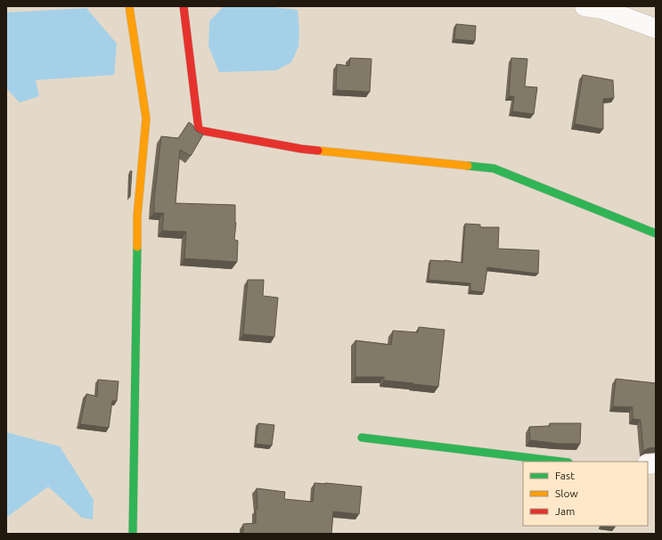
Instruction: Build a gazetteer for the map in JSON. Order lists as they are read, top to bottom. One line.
{"legend":["Fast","Slow","Jam"]}
